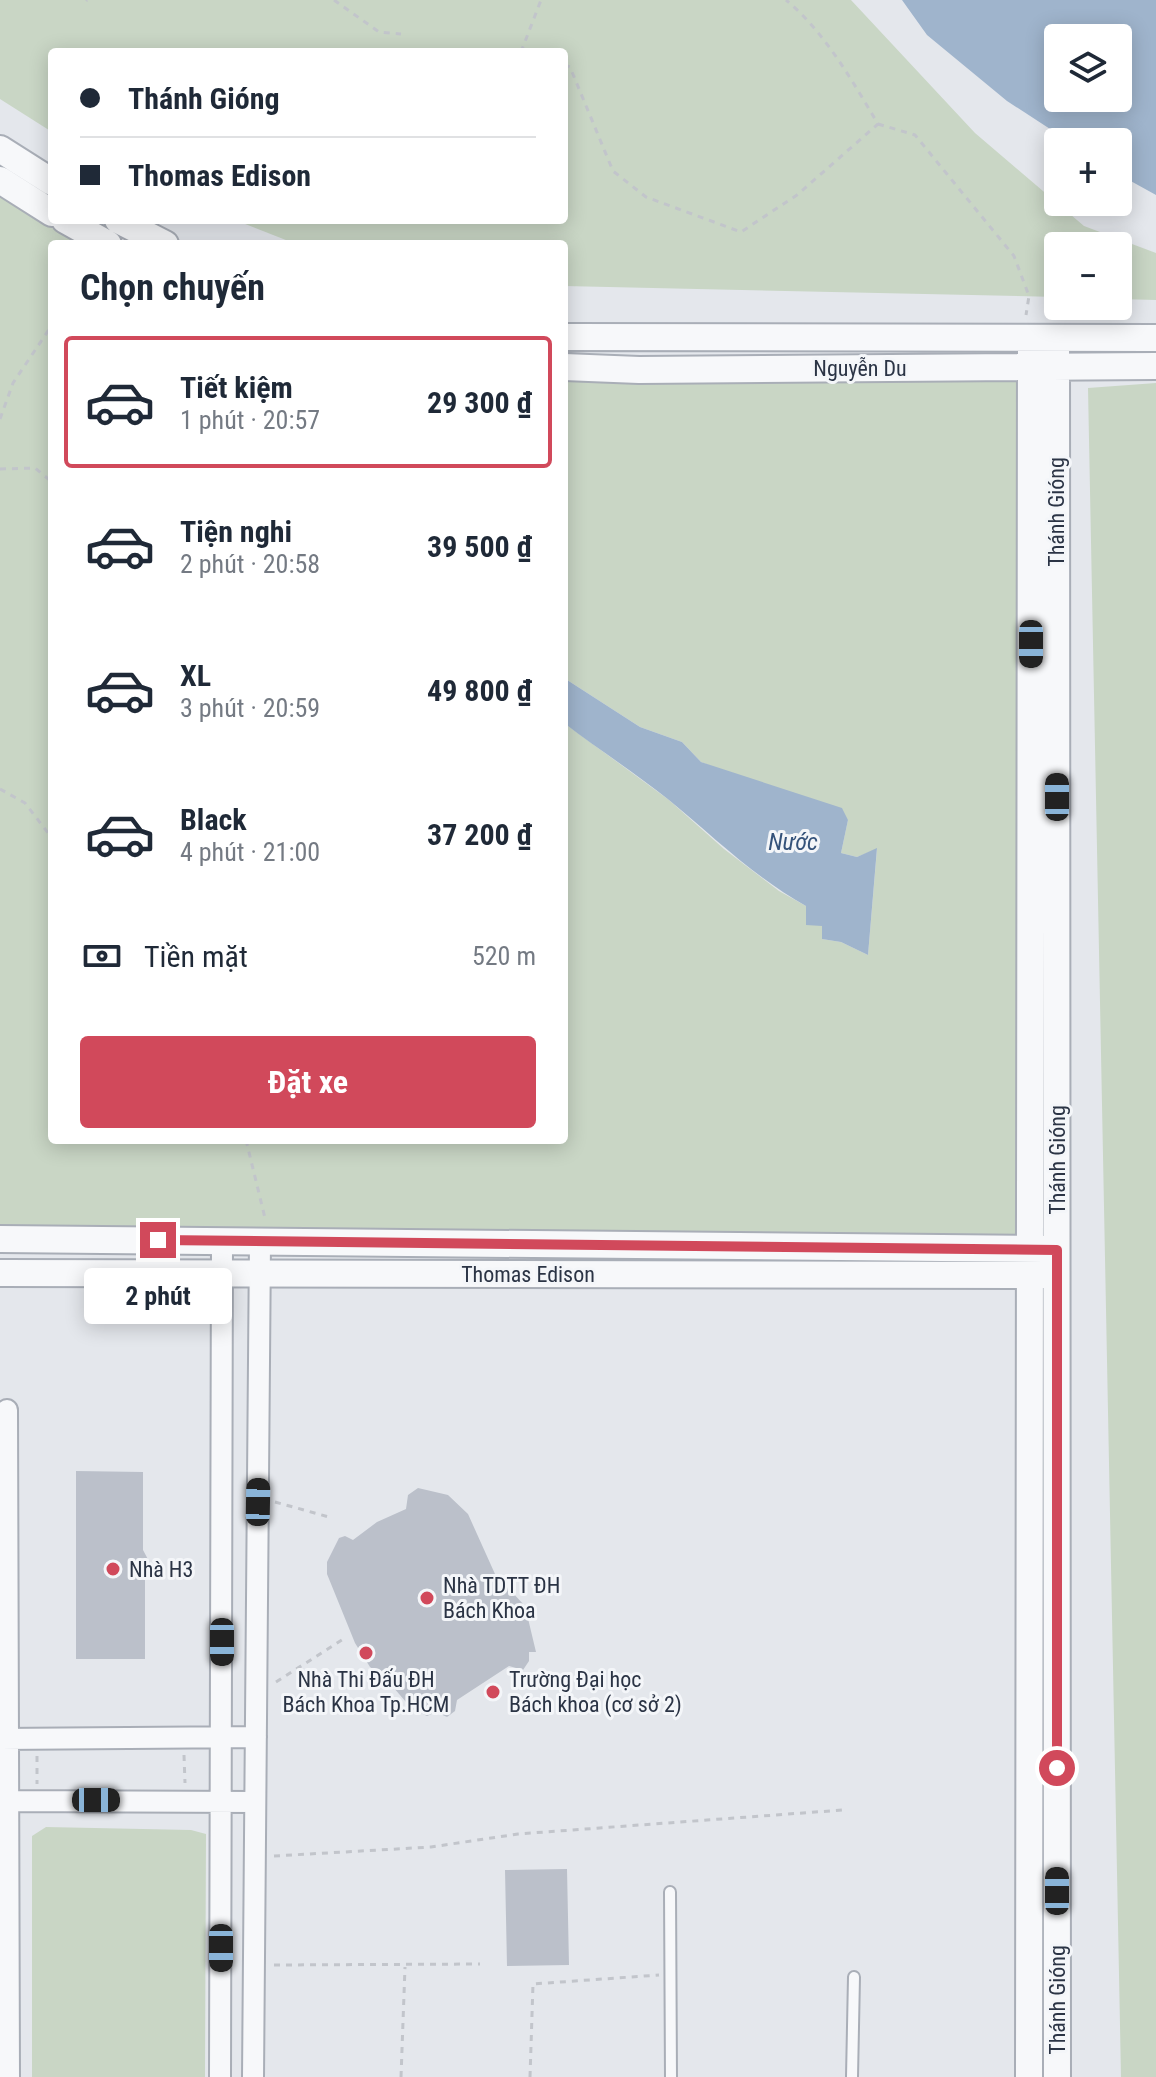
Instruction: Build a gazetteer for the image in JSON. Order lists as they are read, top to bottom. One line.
{"streets":{"street":["Nguyễn Du","Thánh Gióng","Thomas Edison"]},"crossings":[["Nguyễn Du","Thánh Gióng"],["Thánh Gióng","Thomas Edison"]],"water":["Nước"],"places":["Nhà H3","Nhà TDTT ĐH Bách Khoa","Nhà Thi Đấu ĐH Bách Khoa Tp.HCM","Trường Đại học Bách khoa (cơ sở 2)"],"page":{"map_buttons":["+","−"],"banner":["Thánh Gióng","Thomas Edison"],"heading":"Chọn chuyến","list":[{"name":"Tiết kiệm","note":"1 phút · 20:57","value":"29 300 ₫"},{"name":"Tiện nghi","note":"2 phút · 20:58","value":"39 500 ₫"},{"name":"XL","note":"3 phút · 20:59","value":"49 800 ₫"},{"name":"Black","note":"4 phút · 21:00","value":"37 200 ₫"}],"pay":["Tiền mặt","520 m"],"buttons":"Đặt xe","bubble":"2 phút"}}
